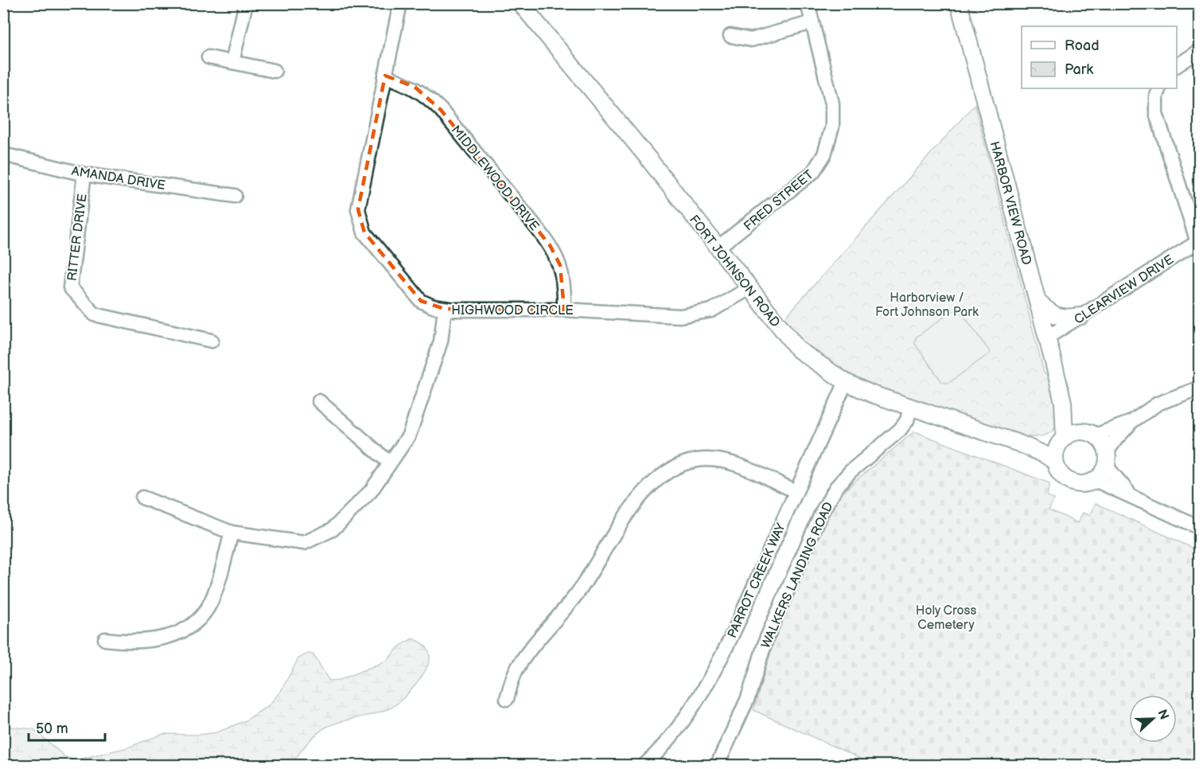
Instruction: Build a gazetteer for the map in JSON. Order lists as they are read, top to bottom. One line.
{"streets":{"main road":["HARBOR VIEW ROAD","FORT JOHNSON ROAD"],"street":["AMANDA DRIVE","MIDDLEWOOD DRIVE","FRED STREET","RITTER DRIVE","CLEARVIEW DRIVE","HIGHWOOD CIRCLE","WALKERS LANDING ROAD","PARROT CREEK WAY"]},"crossings":[["AMANDA DRIVE","RITTER DRIVE"],["MIDDLEWOOD DRIVE","HIGHWOOD CIRCLE"],["FRED STREET","FORT JOHNSON ROAD"],["HARBOR VIEW ROAD","FORT JOHNSON ROAD"],["HARBOR VIEW ROAD","CLEARVIEW DRIVE"],["FORT JOHNSON ROAD","HIGHWOOD CIRCLE"],["FORT JOHNSON ROAD","WALKERS LANDING ROAD"],["FORT JOHNSON ROAD","PARROT CREEK WAY"]],"parks":["Harborview / Fort Johnson Park","Holy Cross Cemetery"],"legend":["Road","Park"],"scale_bar":"50 m","north":"right"}
